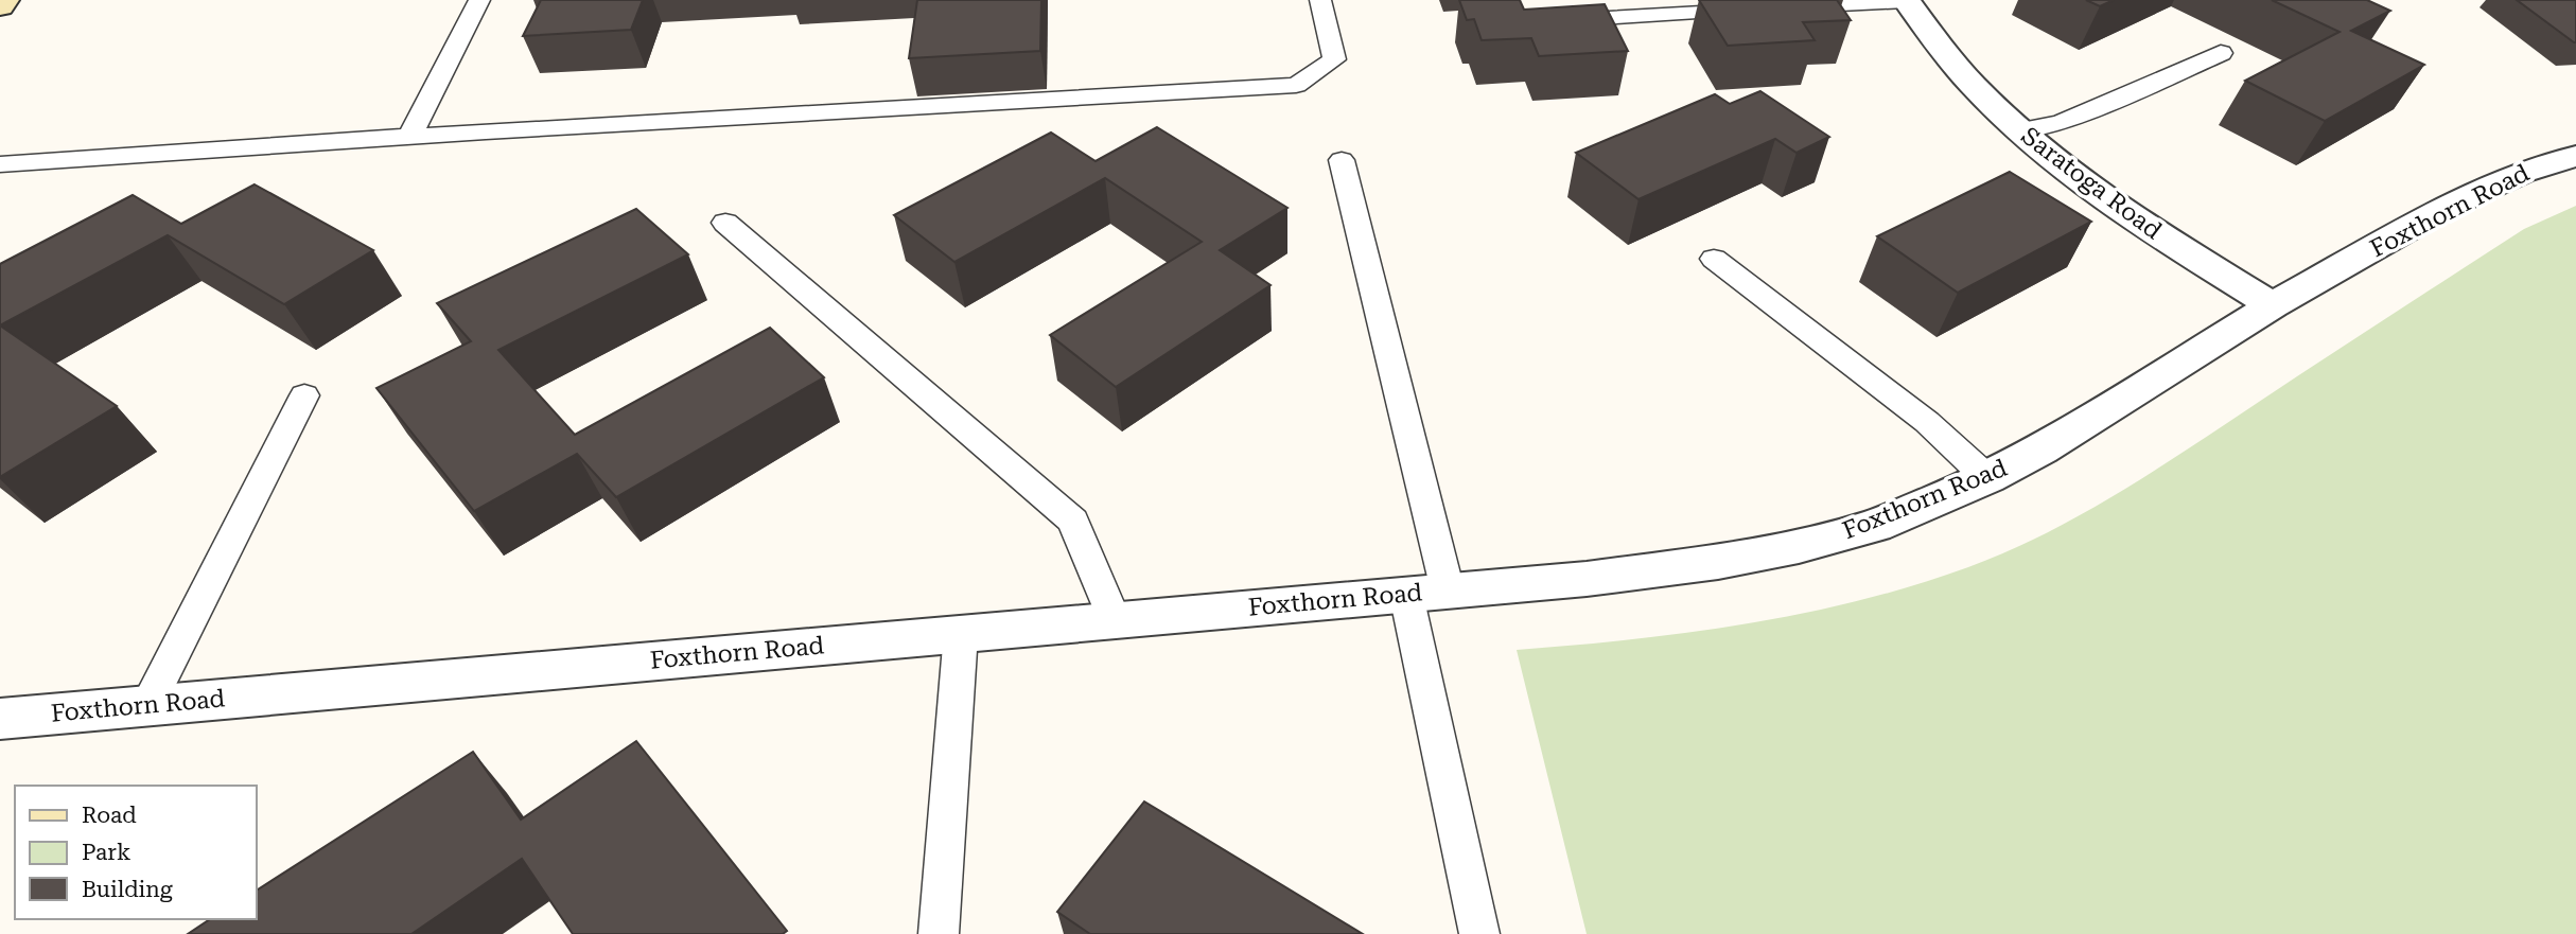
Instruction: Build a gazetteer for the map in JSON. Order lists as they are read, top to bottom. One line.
{"streets":{"street":["Saratoga Road","Foxthorn Road"]},"crossings":[["Saratoga Road","Foxthorn Road"]],"legend":["Road","Park","Building"]}
